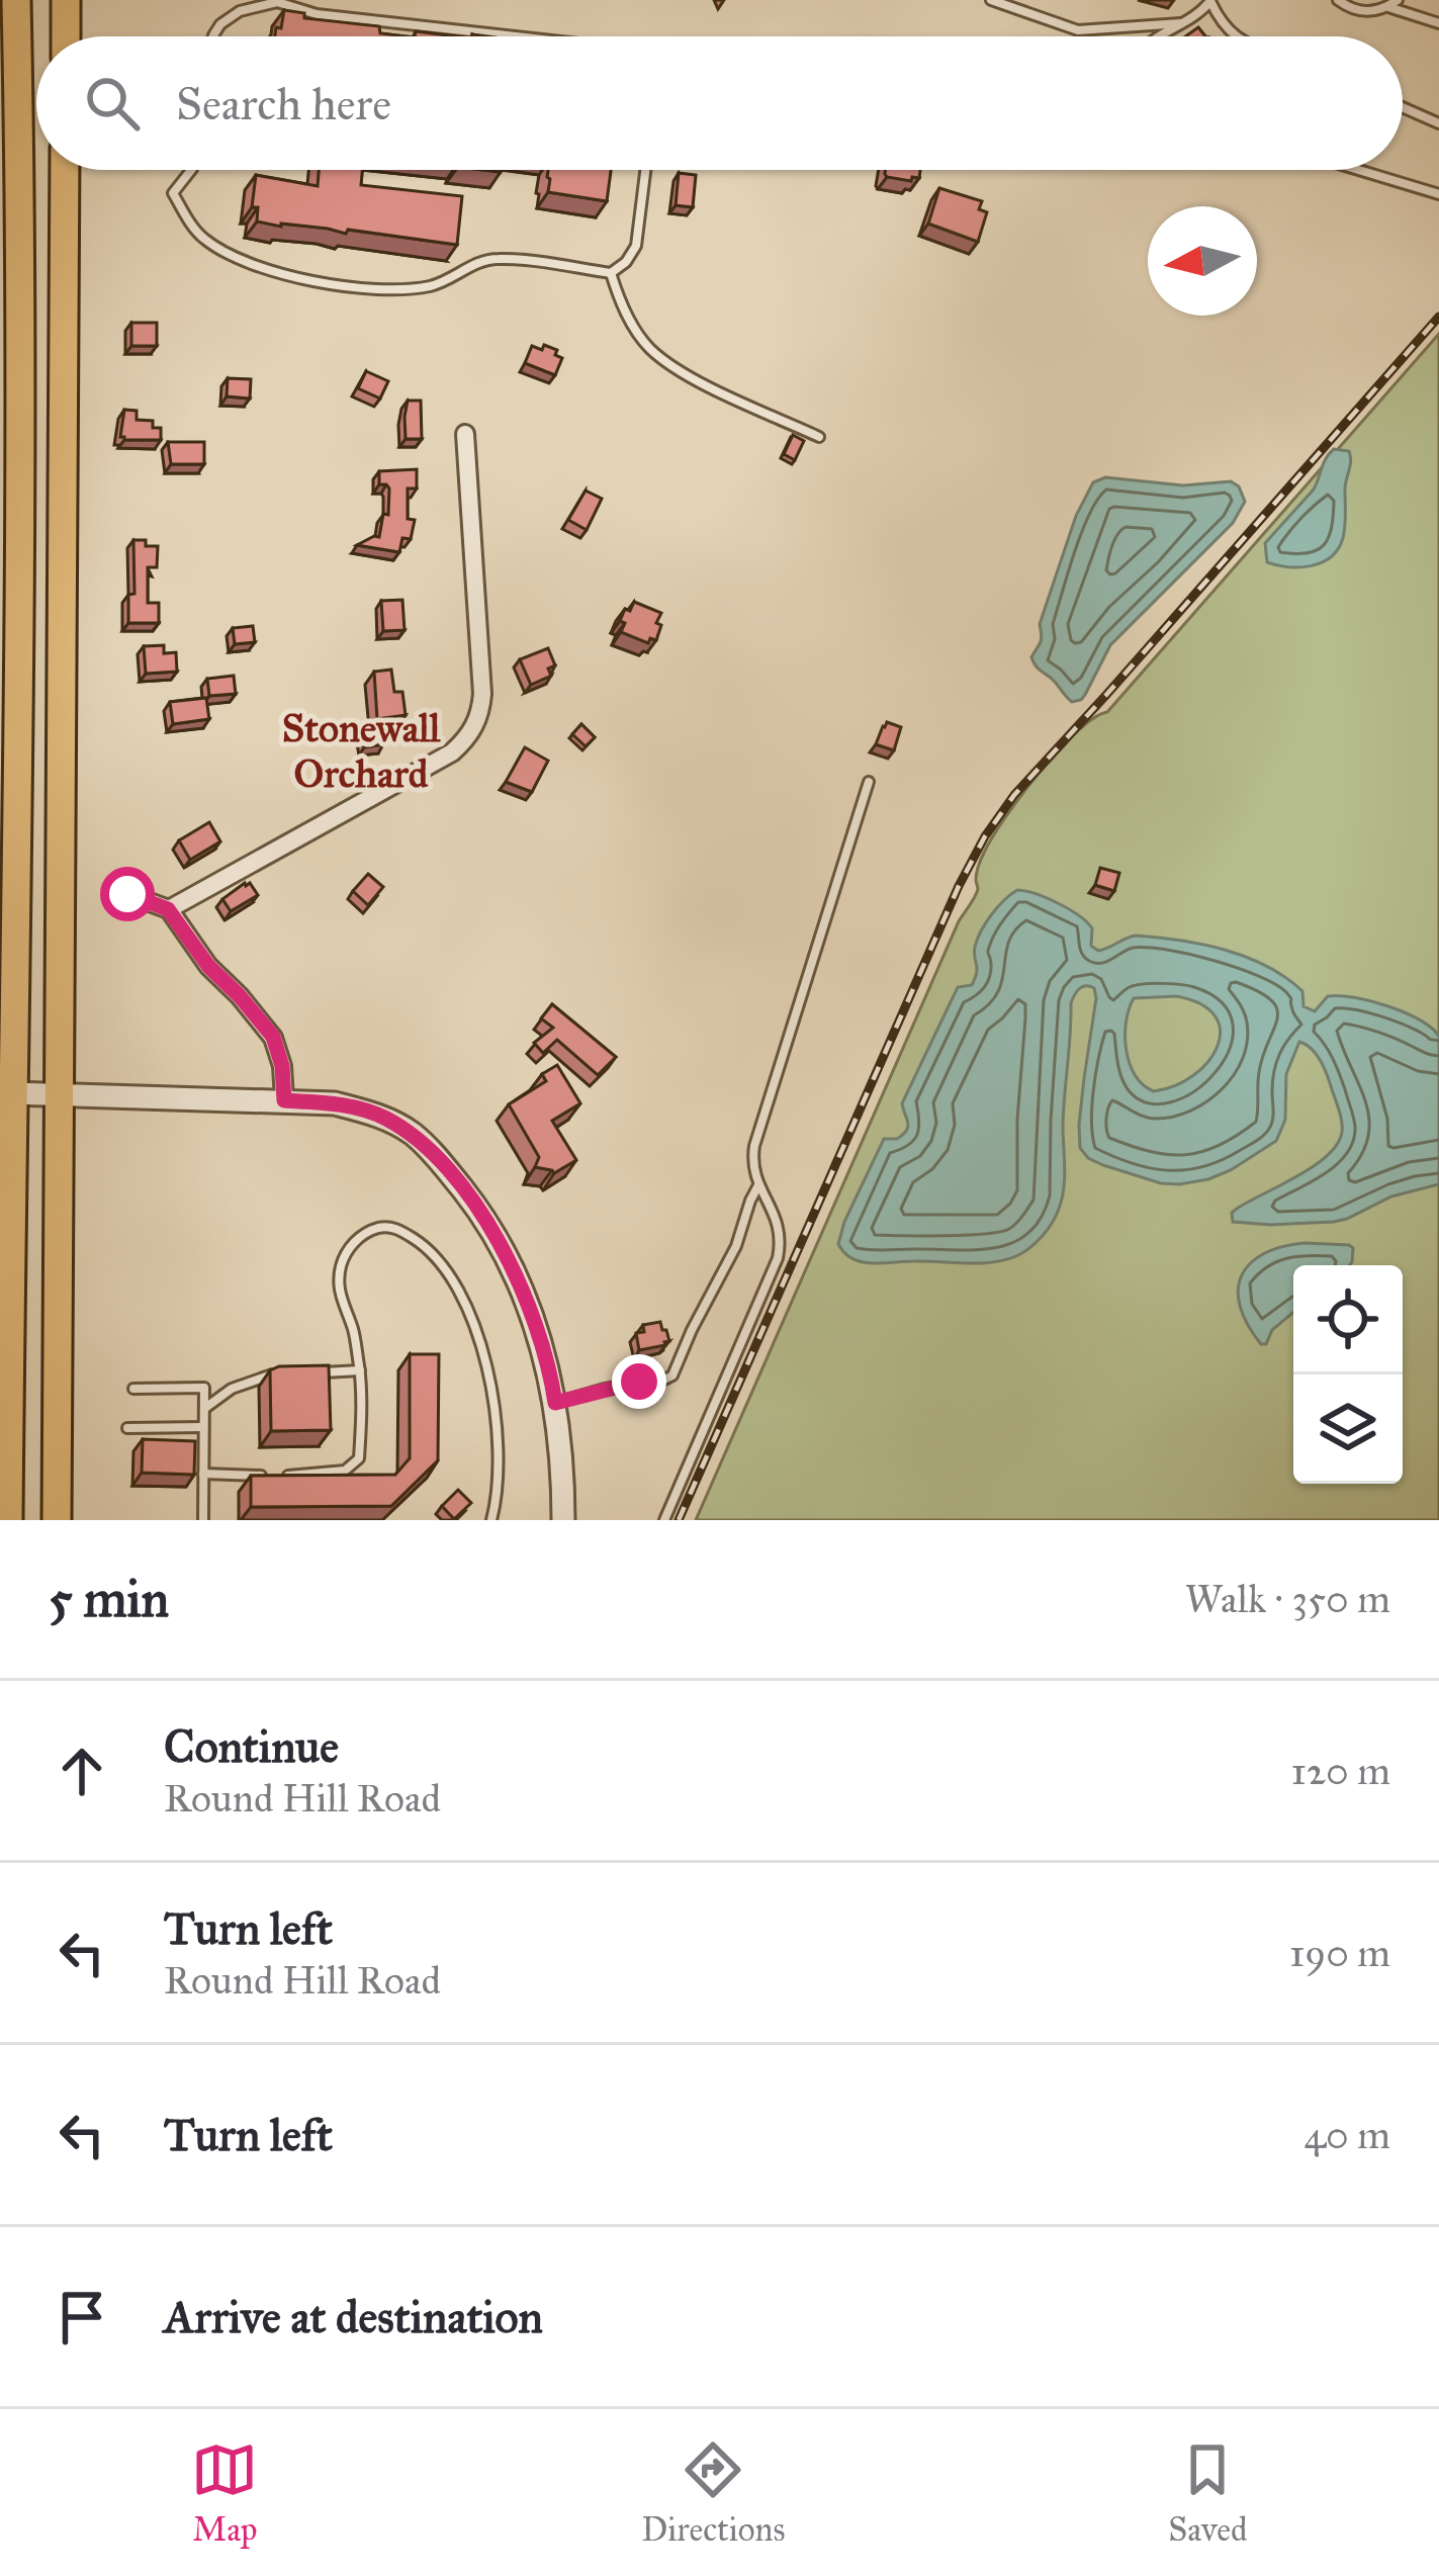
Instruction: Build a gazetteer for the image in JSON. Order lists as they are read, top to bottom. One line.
{"districts":["Stonewall Orchard"],"north":"left","page":{"search":"Search here","heading":["5 min","Walk · 350 m"],"list":[["Continue","Round Hill Road","120 m"],["Turn left","Round Hill Road","190 m"],["Turn left","40 m"],"Arrive at destination"],"nav":["Map","Directions","Saved"]}}
